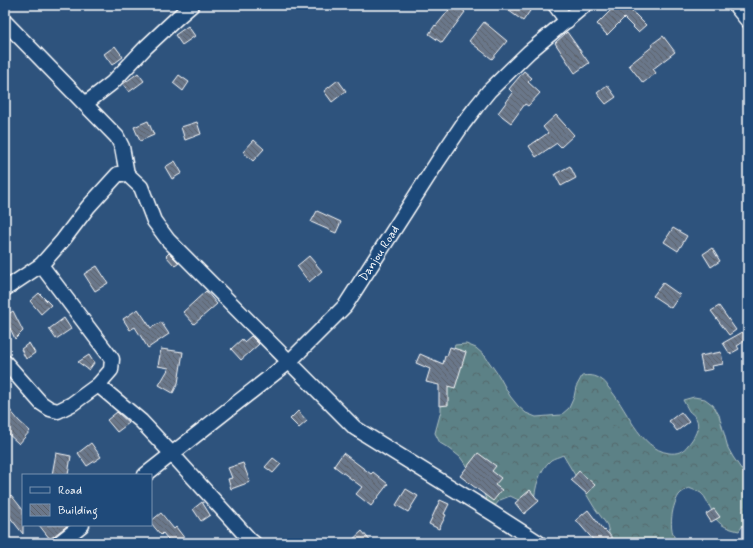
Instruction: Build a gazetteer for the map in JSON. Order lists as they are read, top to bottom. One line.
{"streets":{"street":["Danjou Road"]},"legend":["Road","Building"]}
